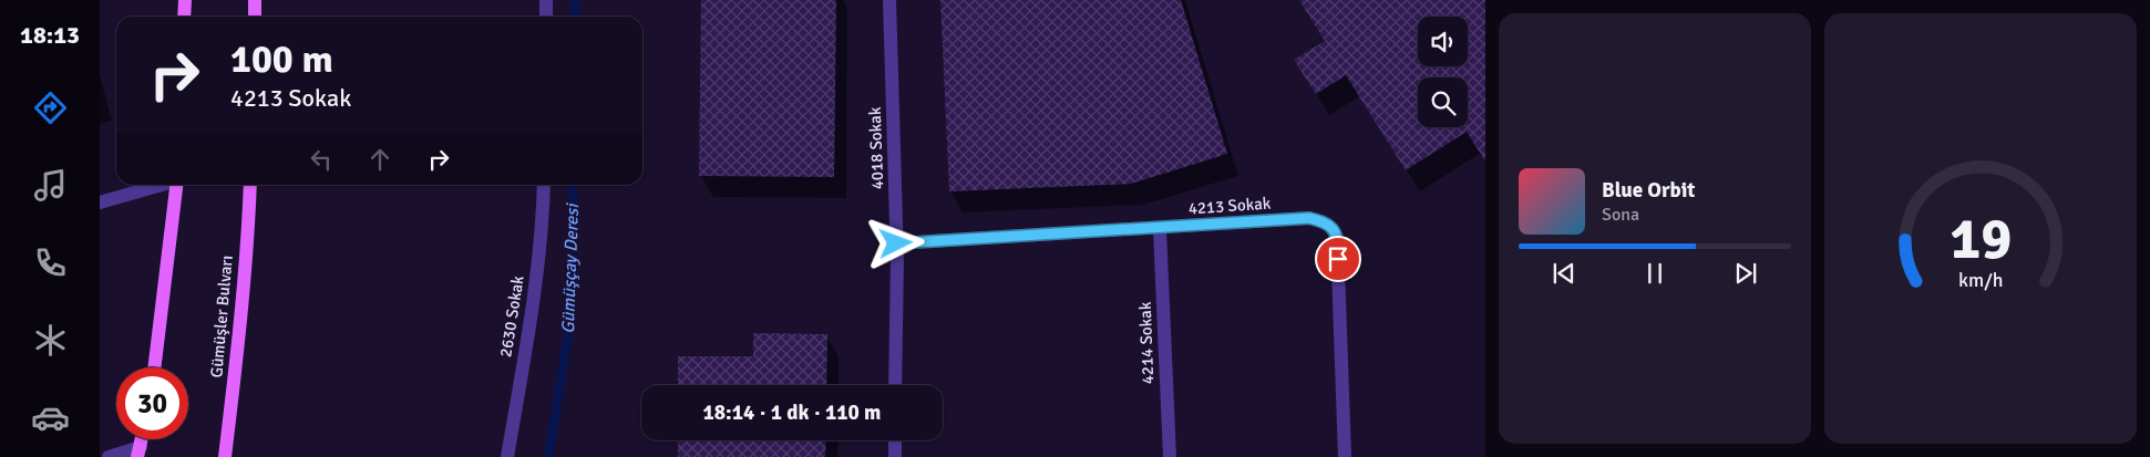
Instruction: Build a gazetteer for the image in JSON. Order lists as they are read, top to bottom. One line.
{"streets":{"main road":["Gümüşler Bulvarı"],"street":["4018 Sokak","4213 Sokak","2630 Sokak","4214 Sokak"]},"crossings":[["4018 Sokak","4213 Sokak"],["4213 Sokak","4214 Sokak"]],"water":["Gümüşçay Deresi"],"page":{"tabs":"18:13","turn":["100 m","4213 Sokak"],"song":["Blue Orbit","Sona"],"limit":"30","trip":"18:14 · 1 dk · 110 m","gauge":["19","km/h"]}}
